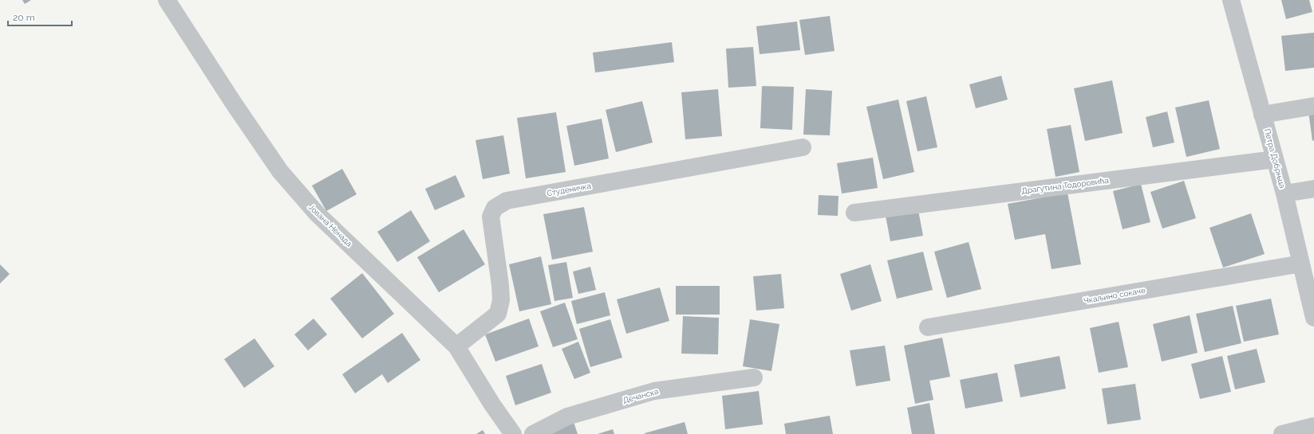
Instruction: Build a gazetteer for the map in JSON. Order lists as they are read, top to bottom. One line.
{"streets":{"street":["Петра Добрњца","Драгутина Тодоровића","Студеничка","Јована Ненада","Чкаљино сокаче","Дечанска"]},"crossings":[["Петра Добрњца","Драгутина Тодоровића"],["Петра Добрњца","Чкаљино сокаче"],["Студеничка","Јована Ненада"]],"scale_bar":"20 m"}
